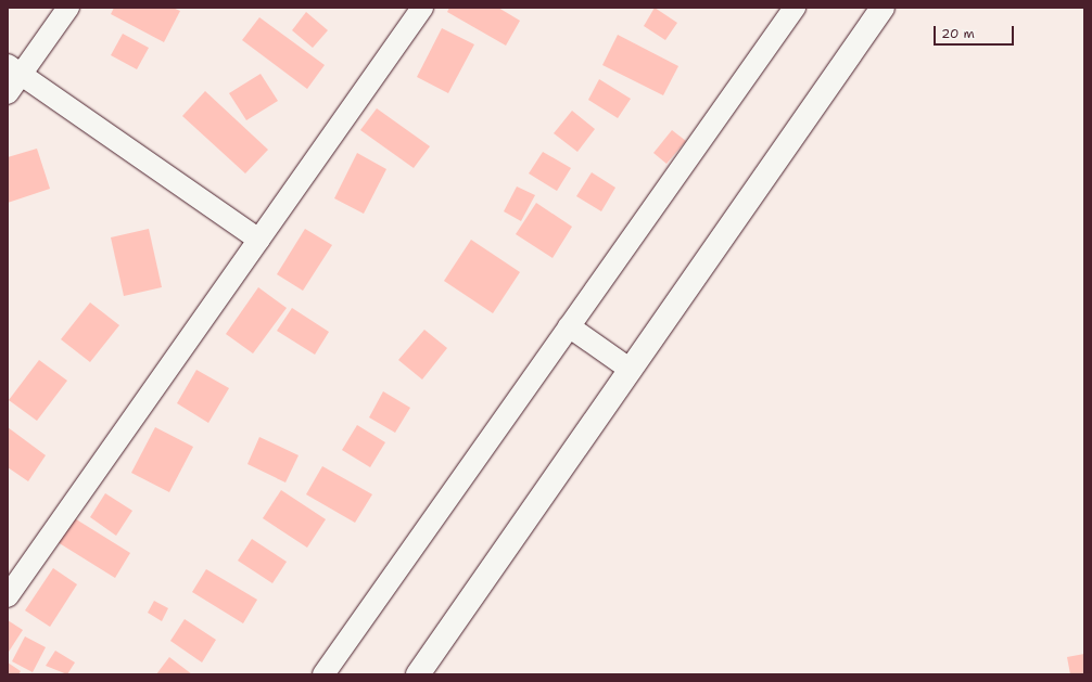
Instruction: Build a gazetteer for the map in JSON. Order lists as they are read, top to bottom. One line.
{"scale_bar":"20 m"}
